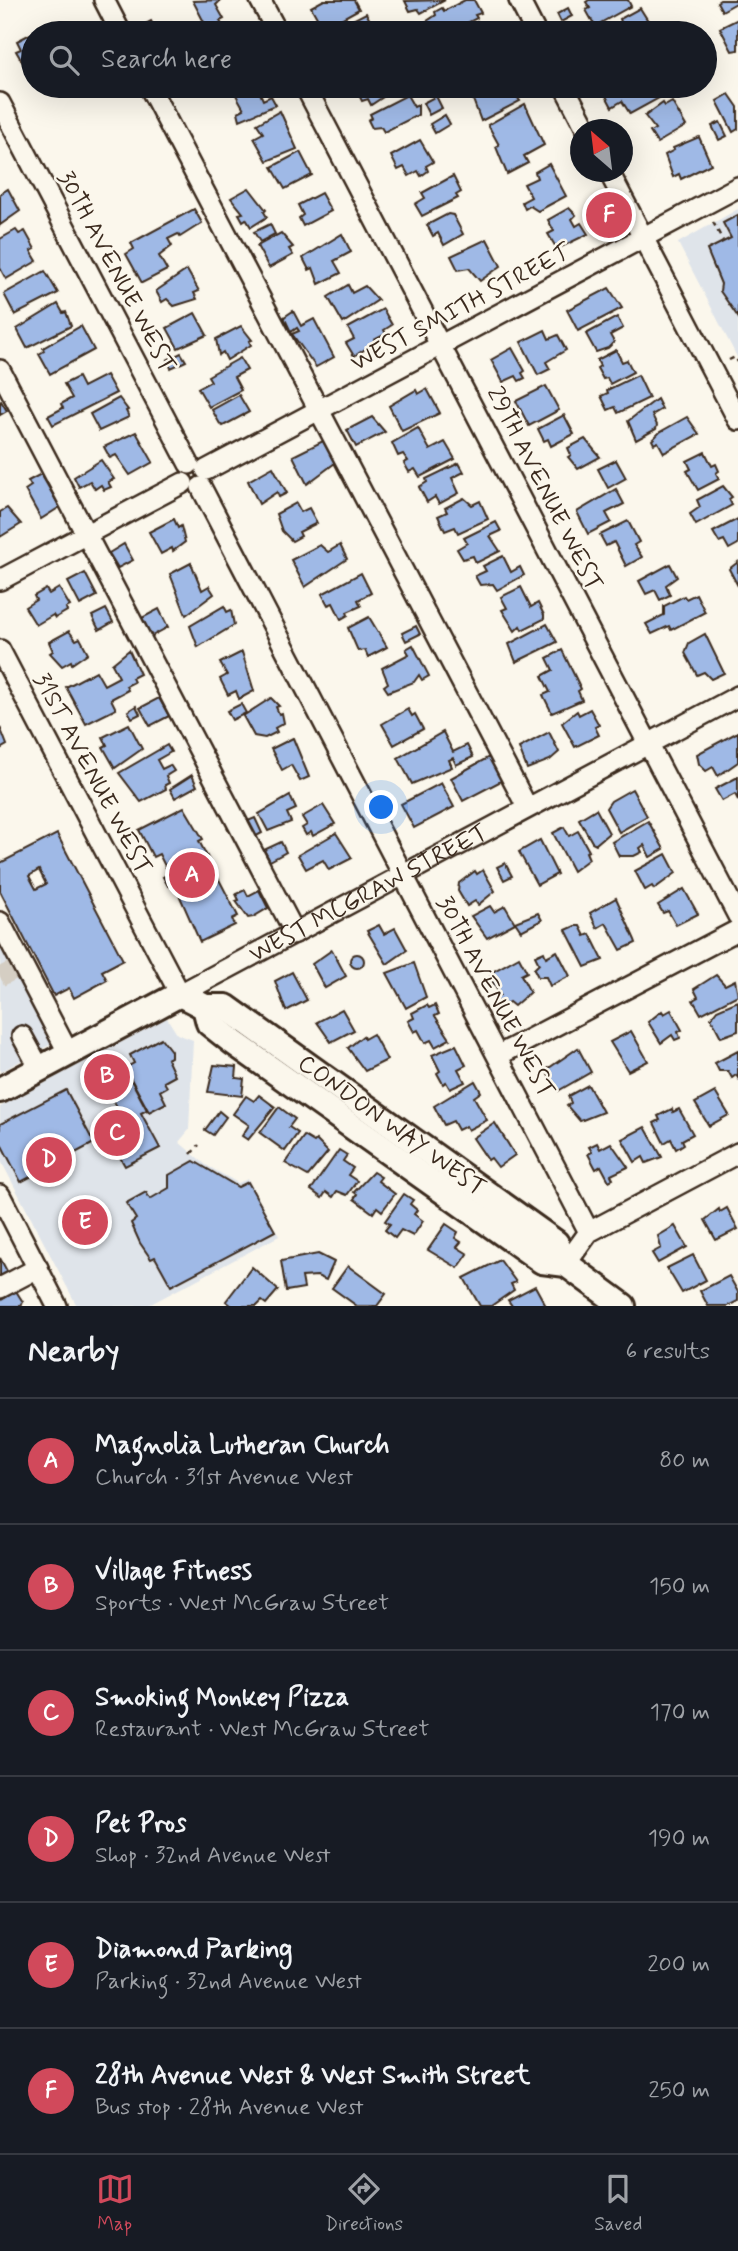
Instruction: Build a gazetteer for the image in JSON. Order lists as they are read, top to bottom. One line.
{"streets":{"main road":["WEST MCGRAW STREET","CONDON WAY WEST"],"street":["30TH AVENUE WEST","WEST SMITH STREET","29TH AVENUE WEST","31ST AVENUE WEST"]},"crossings":[["30TH AVENUE WEST","WEST SMITH STREET"],["30TH AVENUE WEST","WEST MCGRAW STREET"],["WEST SMITH STREET","29TH AVENUE WEST"],["29TH AVENUE WEST","WEST MCGRAW STREET"],["31ST AVENUE WEST","WEST MCGRAW STREET"],["31ST AVENUE WEST","CONDON WAY WEST"],["WEST MCGRAW STREET","CONDON WAY WEST"]],"north":"top left","page":{"search":"Search here","pins":["F","A","B","C","D","E"],"heading":["Nearby","6 results"],"list":[{"mark":"A","name":"Magnolia Lutheran Church","note":"Church · 31st Avenue West","value":"80 m"},{"mark":"B","name":"Village Fitness","note":"Sports · West McGraw Street","value":"150 m"},{"mark":"C","name":"Smoking Monkey Pizza","note":"Restaurant · West McGraw Street","value":"170 m"},{"mark":"D","name":"Pet Pros","note":"Shop · 32nd Avenue West","value":"190 m"},{"mark":"E","name":"Diamond Parking","note":"Parking · 32nd Avenue West","value":"200 m"},{"mark":"F","name":"28th Avenue West & West Smith Street","note":"Bus stop · 28th Avenue West","value":"250 m"}],"nav":["Map","Directions","Saved"]}}
